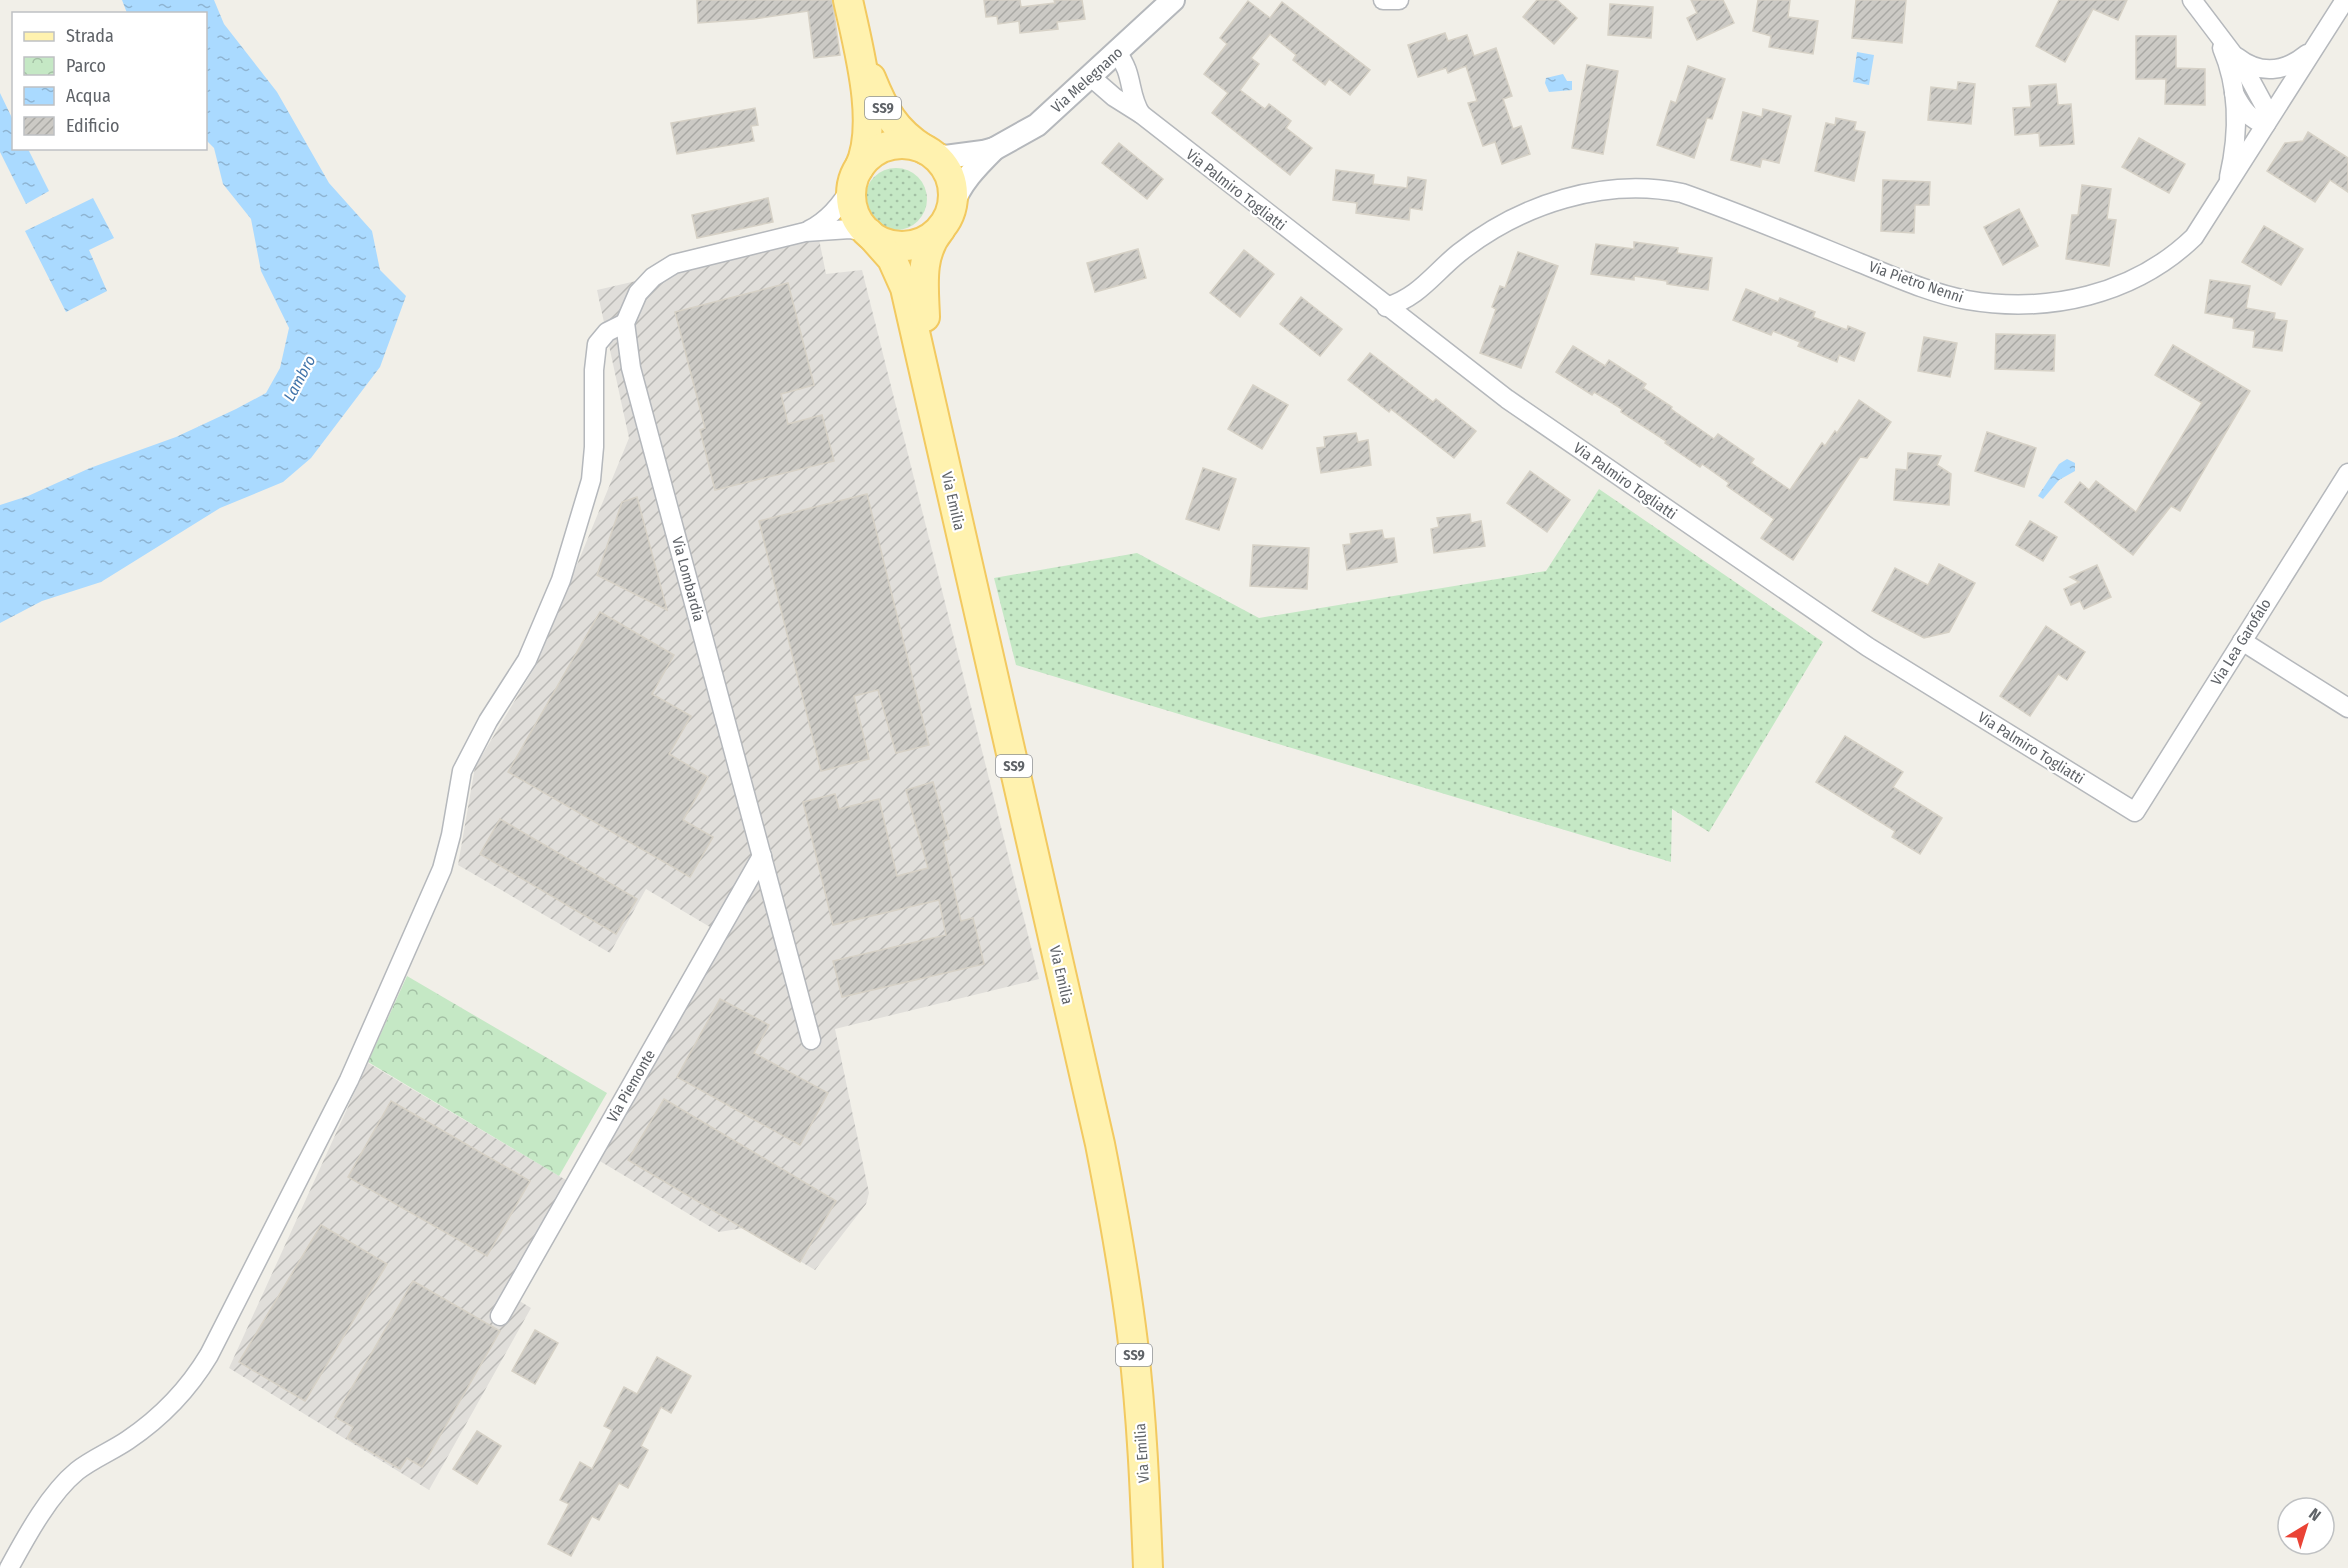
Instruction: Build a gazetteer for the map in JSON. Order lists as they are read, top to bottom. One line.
{"streets":{"main road":["SS9","Via Emilia"],"street":["Via Melegnano","Via Palmiro Togliatti","Via Pietro Nenni","Via Lombardia","Via Lea Garofalo","Via Piemonte"]},"crossings":[["Via Melegnano","SS9"],["Via Melegnano","Via Palmiro Togliatti"],["Via Melegnano","Via Emilia"],["Via Melegnano","Via Lombardia"],["SS9","Via Emilia"],["SS9","Via Lombardia"],["Via Palmiro Togliatti","Via Pietro Nenni"],["Via Palmiro Togliatti","Via Lea Garofalo"],["Via Emilia","Via Lombardia"],["Via Lombardia","Via Piemonte"]],"water":["Lambro"],"legend":["Strada","Parco","Acqua","Edificio"],"north":"top right"}
